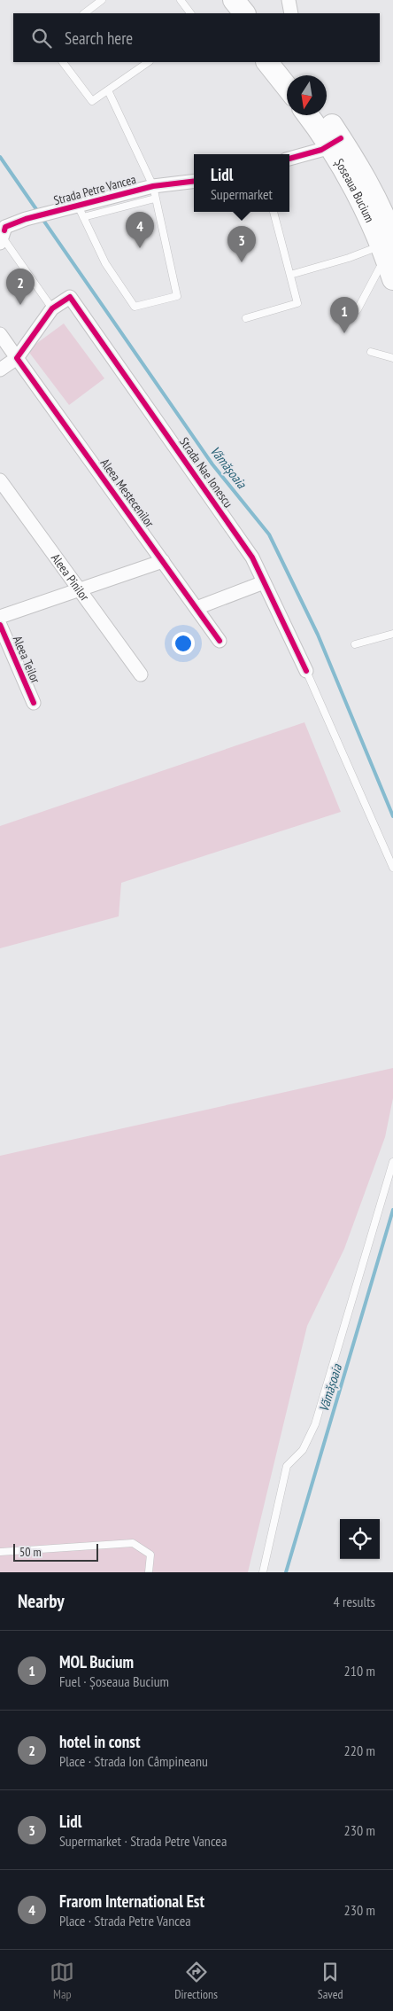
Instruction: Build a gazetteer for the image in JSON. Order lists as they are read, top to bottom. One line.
{"streets":{"main road":["Șoseaua Bucium"],"street":["Strada Petre Vancea","Strada Nae Ionescu","Aleea Mestecenilor","Aleea Pinilor","Aleea Teilor"]},"water":["Vămășoaia"],"scale_bar":"50 m","north":"bottom","page":{"search":"Search here","popup":["Lidl","Supermarket"],"pins":["4","3","2","1"],"scale":"50 m","heading":["Nearby","4 results"],"list":[{"mark":"1","name":"MOL Bucium","note":"Fuel · Șoseaua Bucium","value":"210 m"},{"mark":"2","name":"hotel in const","note":"Place · Strada Ion Câmpineanu","value":"220 m"},{"mark":"3","name":"Lidl","note":"Supermarket · Strada Petre Vancea","value":"230 m"},{"mark":"4","name":"Frarom International Est","note":"Place · Strada Petre Vancea","value":"230 m"}],"nav":["Map","Directions","Saved"]}}
